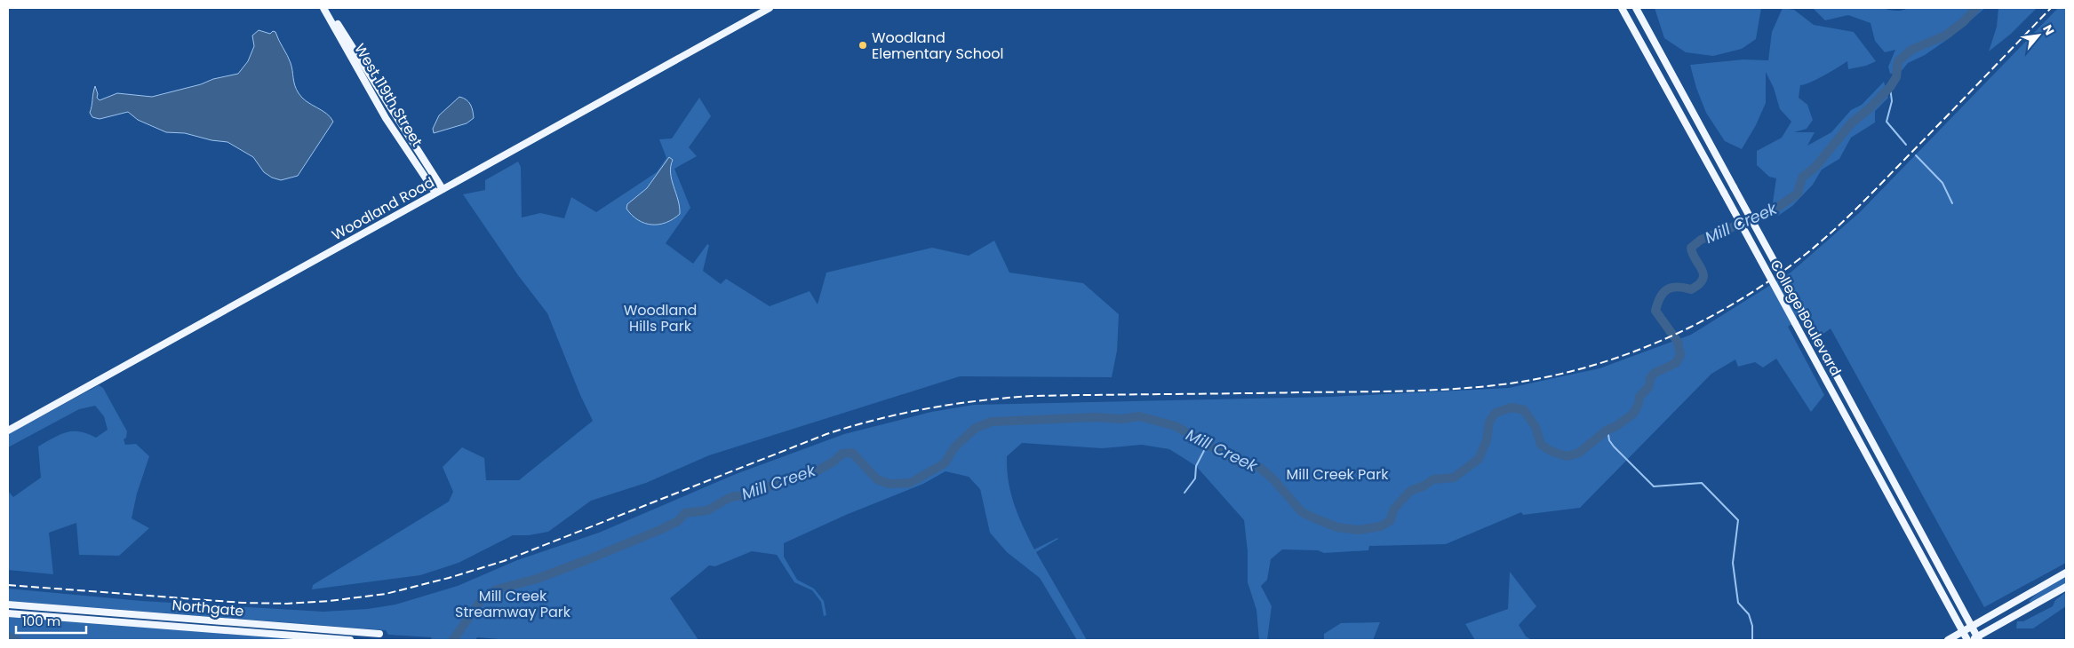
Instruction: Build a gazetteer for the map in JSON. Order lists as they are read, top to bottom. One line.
{"streets":{"main road":["West 119th Street","Woodland Road","College Boulevard","Northgate"]},"crossings":[["West 119th Street","Woodland Road"]],"water":["Mill Creek"],"parks":["Woodland Hills Park","Mill Creek Park","Mill Creek Streamway Park"],"places":["Woodland Elementary School"],"scale_bar":"100 m","north":"top right"}
